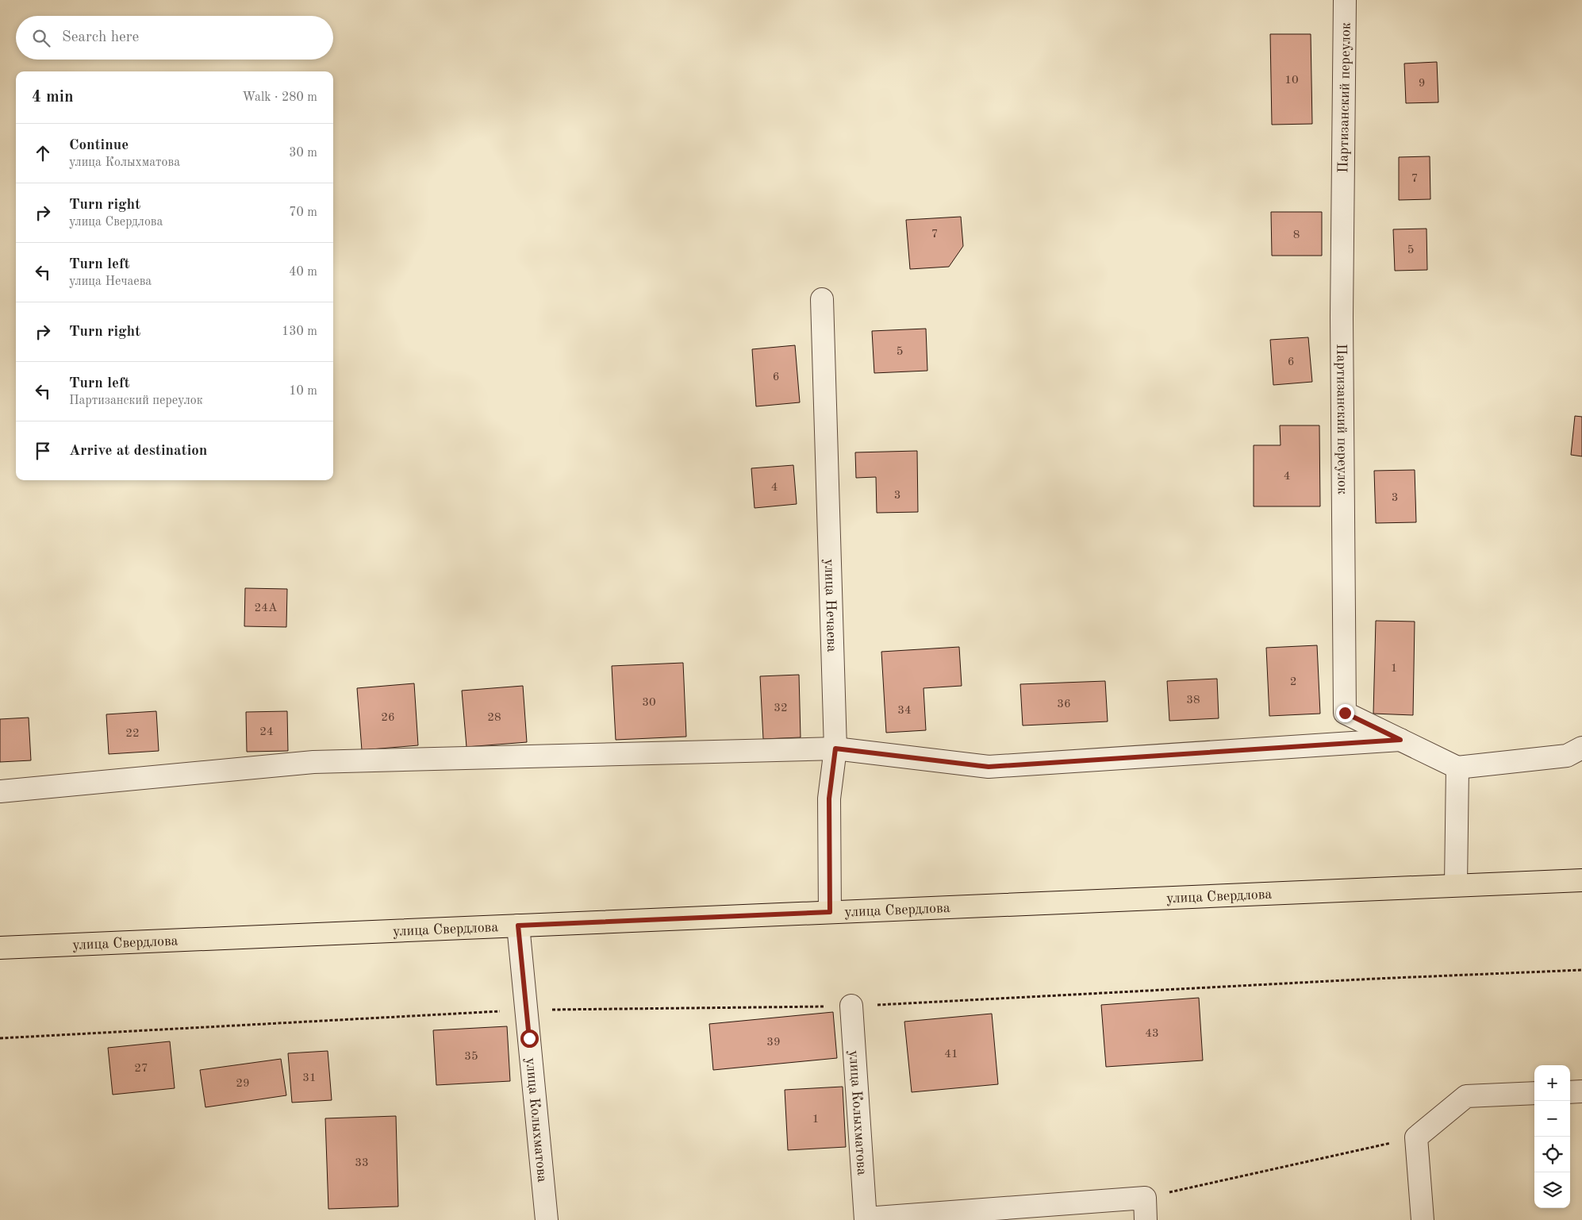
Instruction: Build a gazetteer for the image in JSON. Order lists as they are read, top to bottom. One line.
{"streets":{"main road":["улица Свердлова"],"street":["Партизанский переулок","улица Нечаева","улица Колыхматова"]},"crossings":[["улица Нечаева","улица Свердлова"],["улица Свердлова","улица Колыхматова"]],"house_numbers":["10","9","7","7","8","5","5","6","6","4","4","3","3","24А","1","2","38","30","36","32","34","26","28","24","22","43","39","41","35","27","31","29","1","33"],"page":{"search":"Search here","heading":["4 min","Walk · 280 m"],"list":[["Continue","улица Колыхматова","30 m"],["Turn right","улица Свердлова","70 m"],["Turn left","улица Нечаева","40 m"],["Turn right","130 m"],["Turn left","Партизанский переулок","10 m"],"Arrive at destination"],"map_buttons":["+","−"]}}
